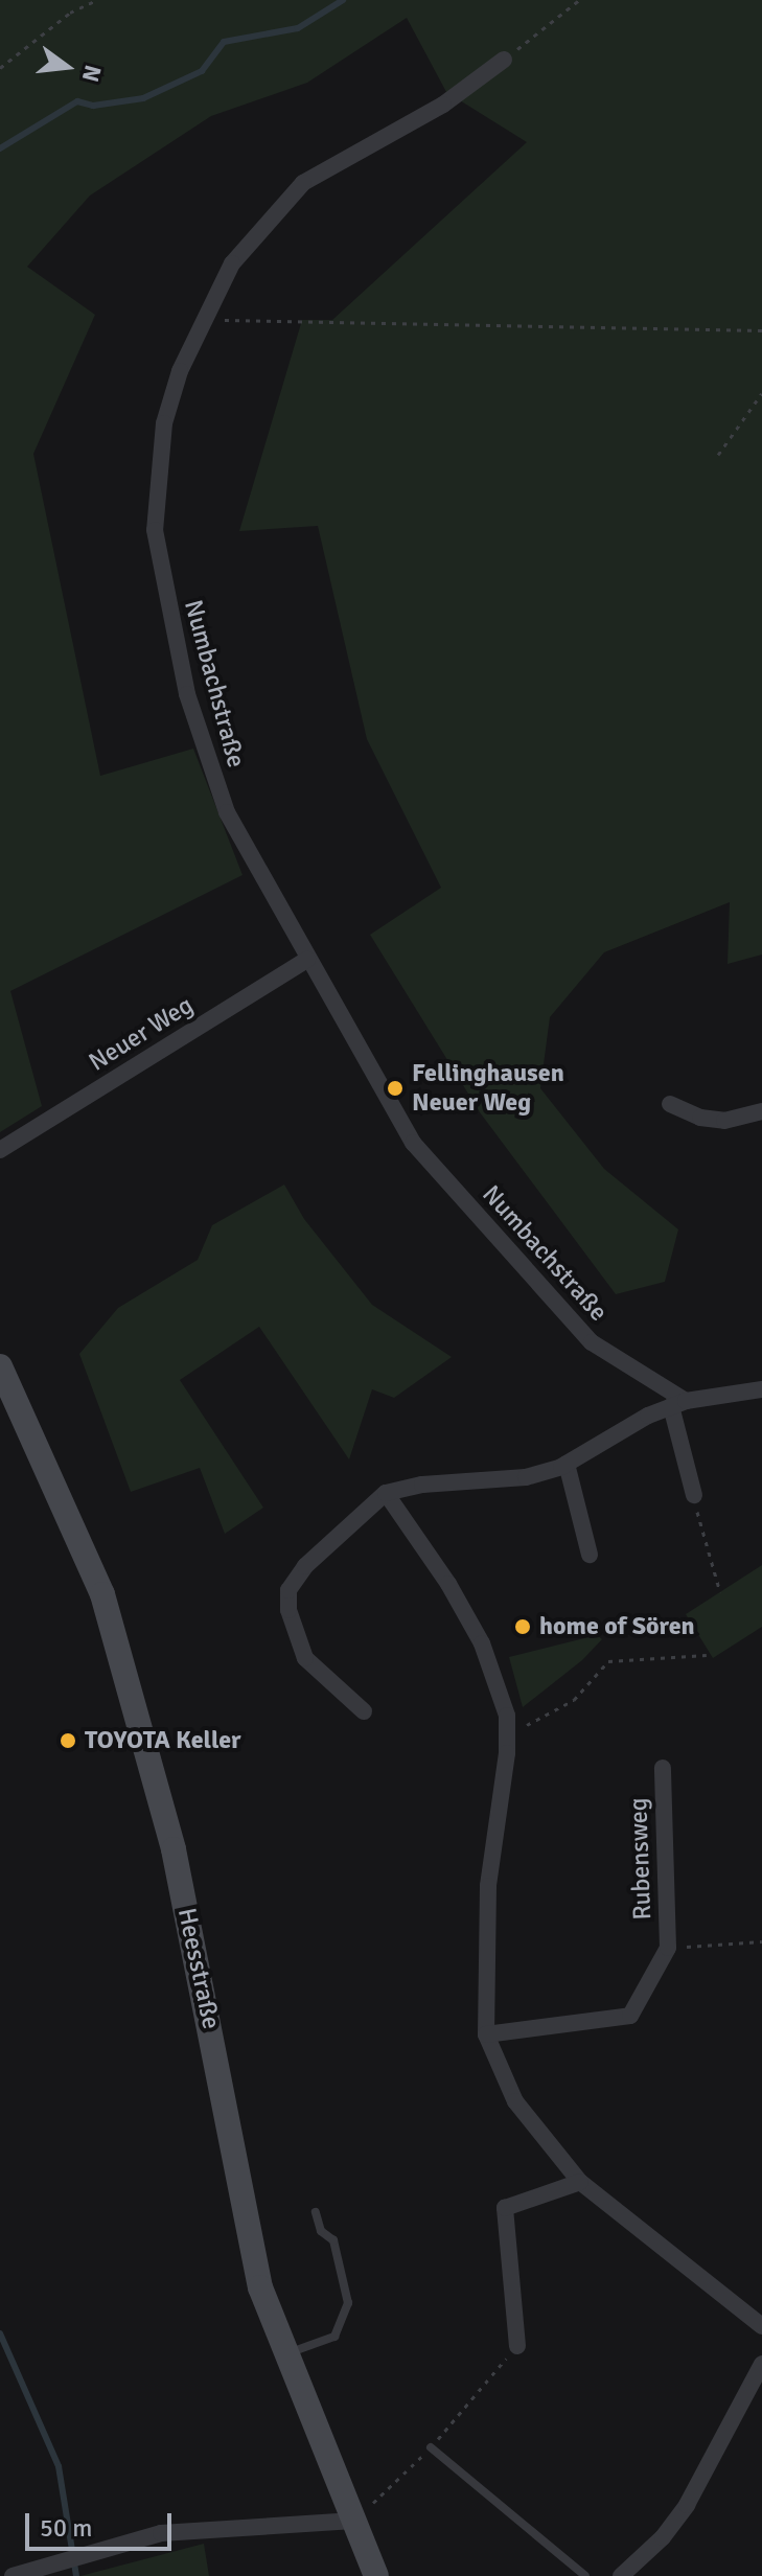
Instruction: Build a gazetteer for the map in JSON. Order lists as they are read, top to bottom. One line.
{"streets":{"main road":["Heesstraße"],"street":["Numbachstraße","Neuer Weg","Rubensweg"]},"crossings":[["Numbachstraße","Neuer Weg"]],"places":["Fellinghausen Neuer Weg","home of Sören","TOYOTA Keller"],"scale_bar":"50 m","north":"right"}
